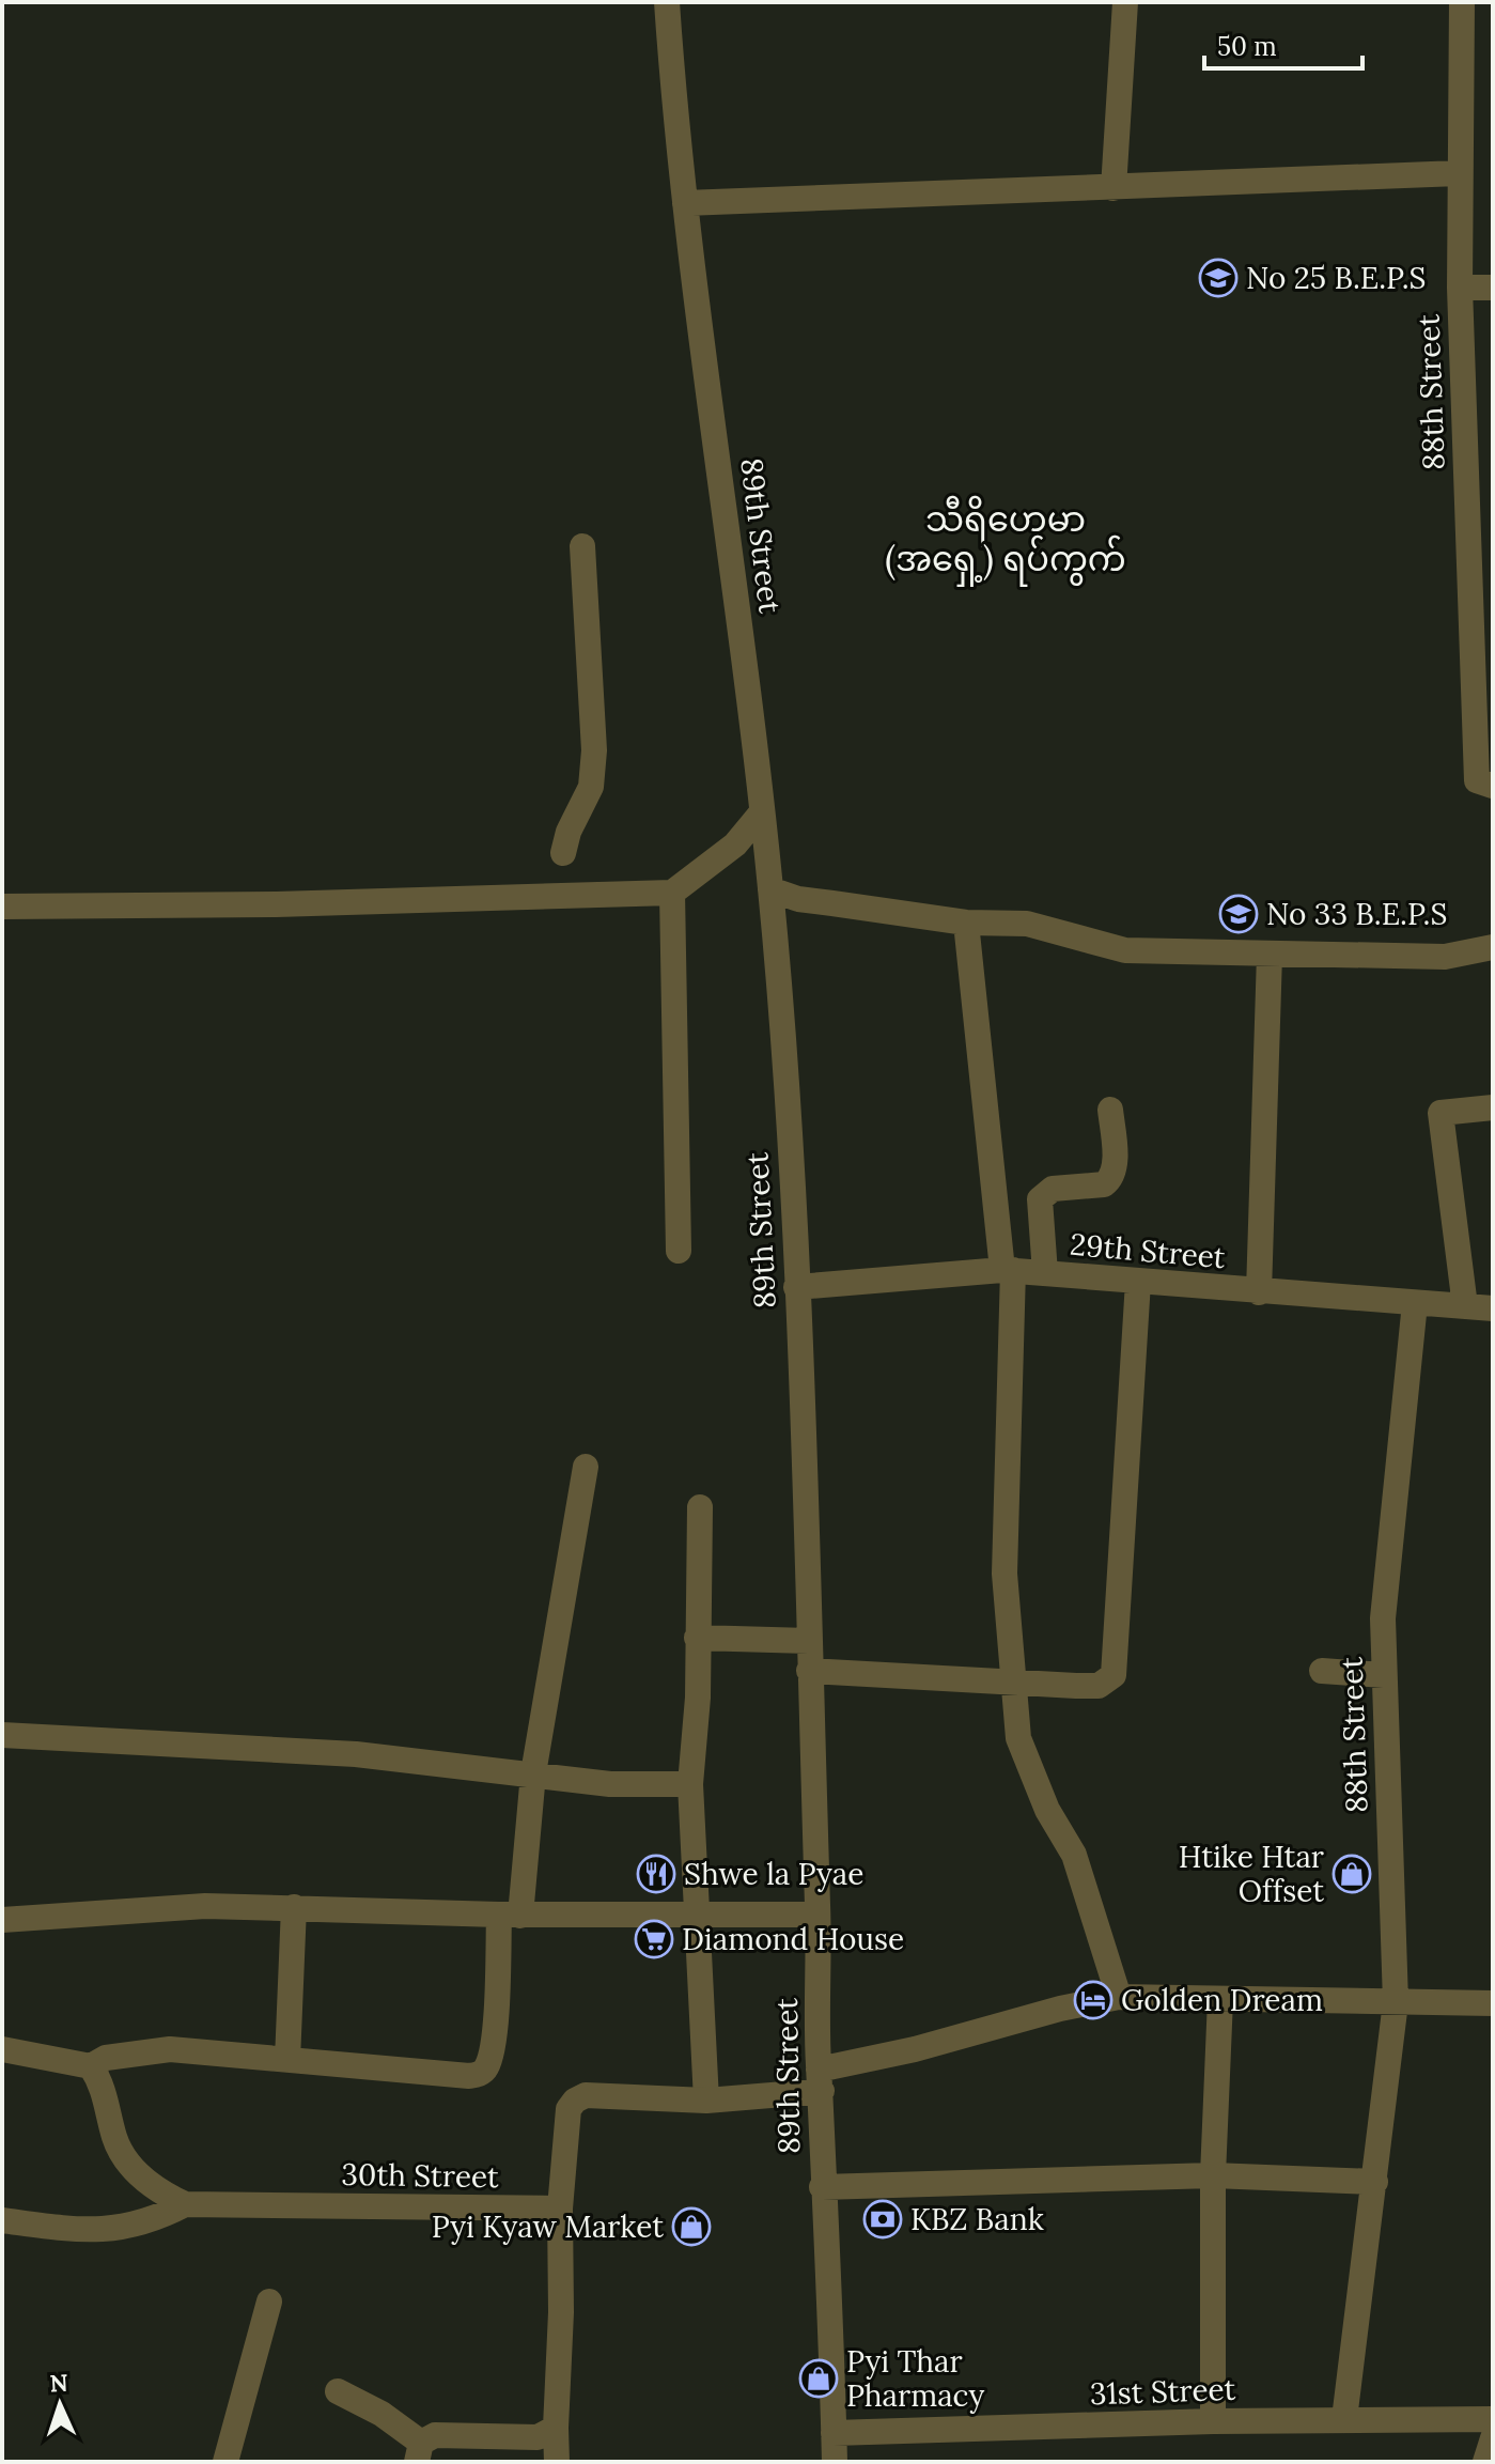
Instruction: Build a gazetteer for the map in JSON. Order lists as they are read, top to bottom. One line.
{"streets":{"street":["88th Street","89th Street","29th Street","30th Street","31st Street"]},"crossings":[["88th Street","29th Street"],["88th Street","31st Street"],["89th Street","29th Street"],["89th Street","31st Street"]],"districts":["သီရိဟေမာ (အရှေ့) ရပ်ကွက်"],"places":{"school or university":["No 25 B.E.P.S","No 33 B.E.P.S"],"restaurant":["Shwe la Pyae"],"shop":["Htike Htar Offset","Pyi Kyaw Market","Pyi Thar Pharmacy"],"supermarket":["Diamond House"],"hotel":["Golden Dream"],"bank":["KBZ Bank"]},"scale_bar":"50 m","north":"top"}
